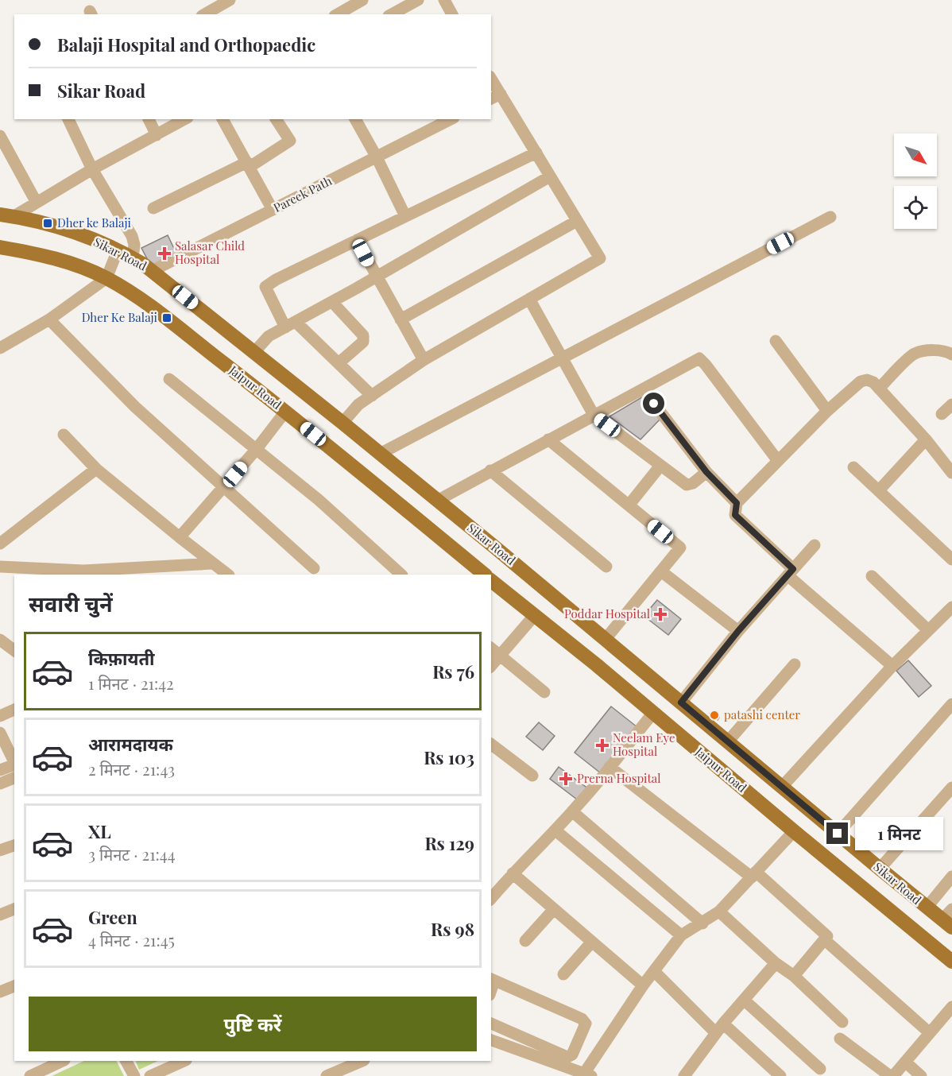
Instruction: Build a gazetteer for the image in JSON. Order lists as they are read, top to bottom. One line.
{"streets":{"main road":["Sikar Road","Jaipur Road"],"street":["Pareek Path"]},"crossings":[["Pareek Path","Sikar Road"]],"places":{"transit":["Dher ke Balaji","Dher Ke Balaji"],"health":["Salasar Child Hospital","Poddar Hospital","Neelam Eye Hospital","Prerna Hospital"],"other":["patashi center"]},"north":"bottom right","page":{"banner":["Balaji Hospital and Orthopaedic","Sikar Road"],"heading":"सवारी चुनें","list":[{"name":"किफ़ायती","note":"1 मिनट · 21:42","value":"Rs 76"},{"name":"आरामदायक","note":"2 मिनट · 21:43","value":"Rs 103"},{"name":"XL","note":"3 मिनट · 21:44","value":"Rs 129"},{"name":"Green","note":"4 मिनट · 21:45","value":"Rs 98"}],"bubble":"1 मिनट","buttons":"पुष्टि करें"}}
